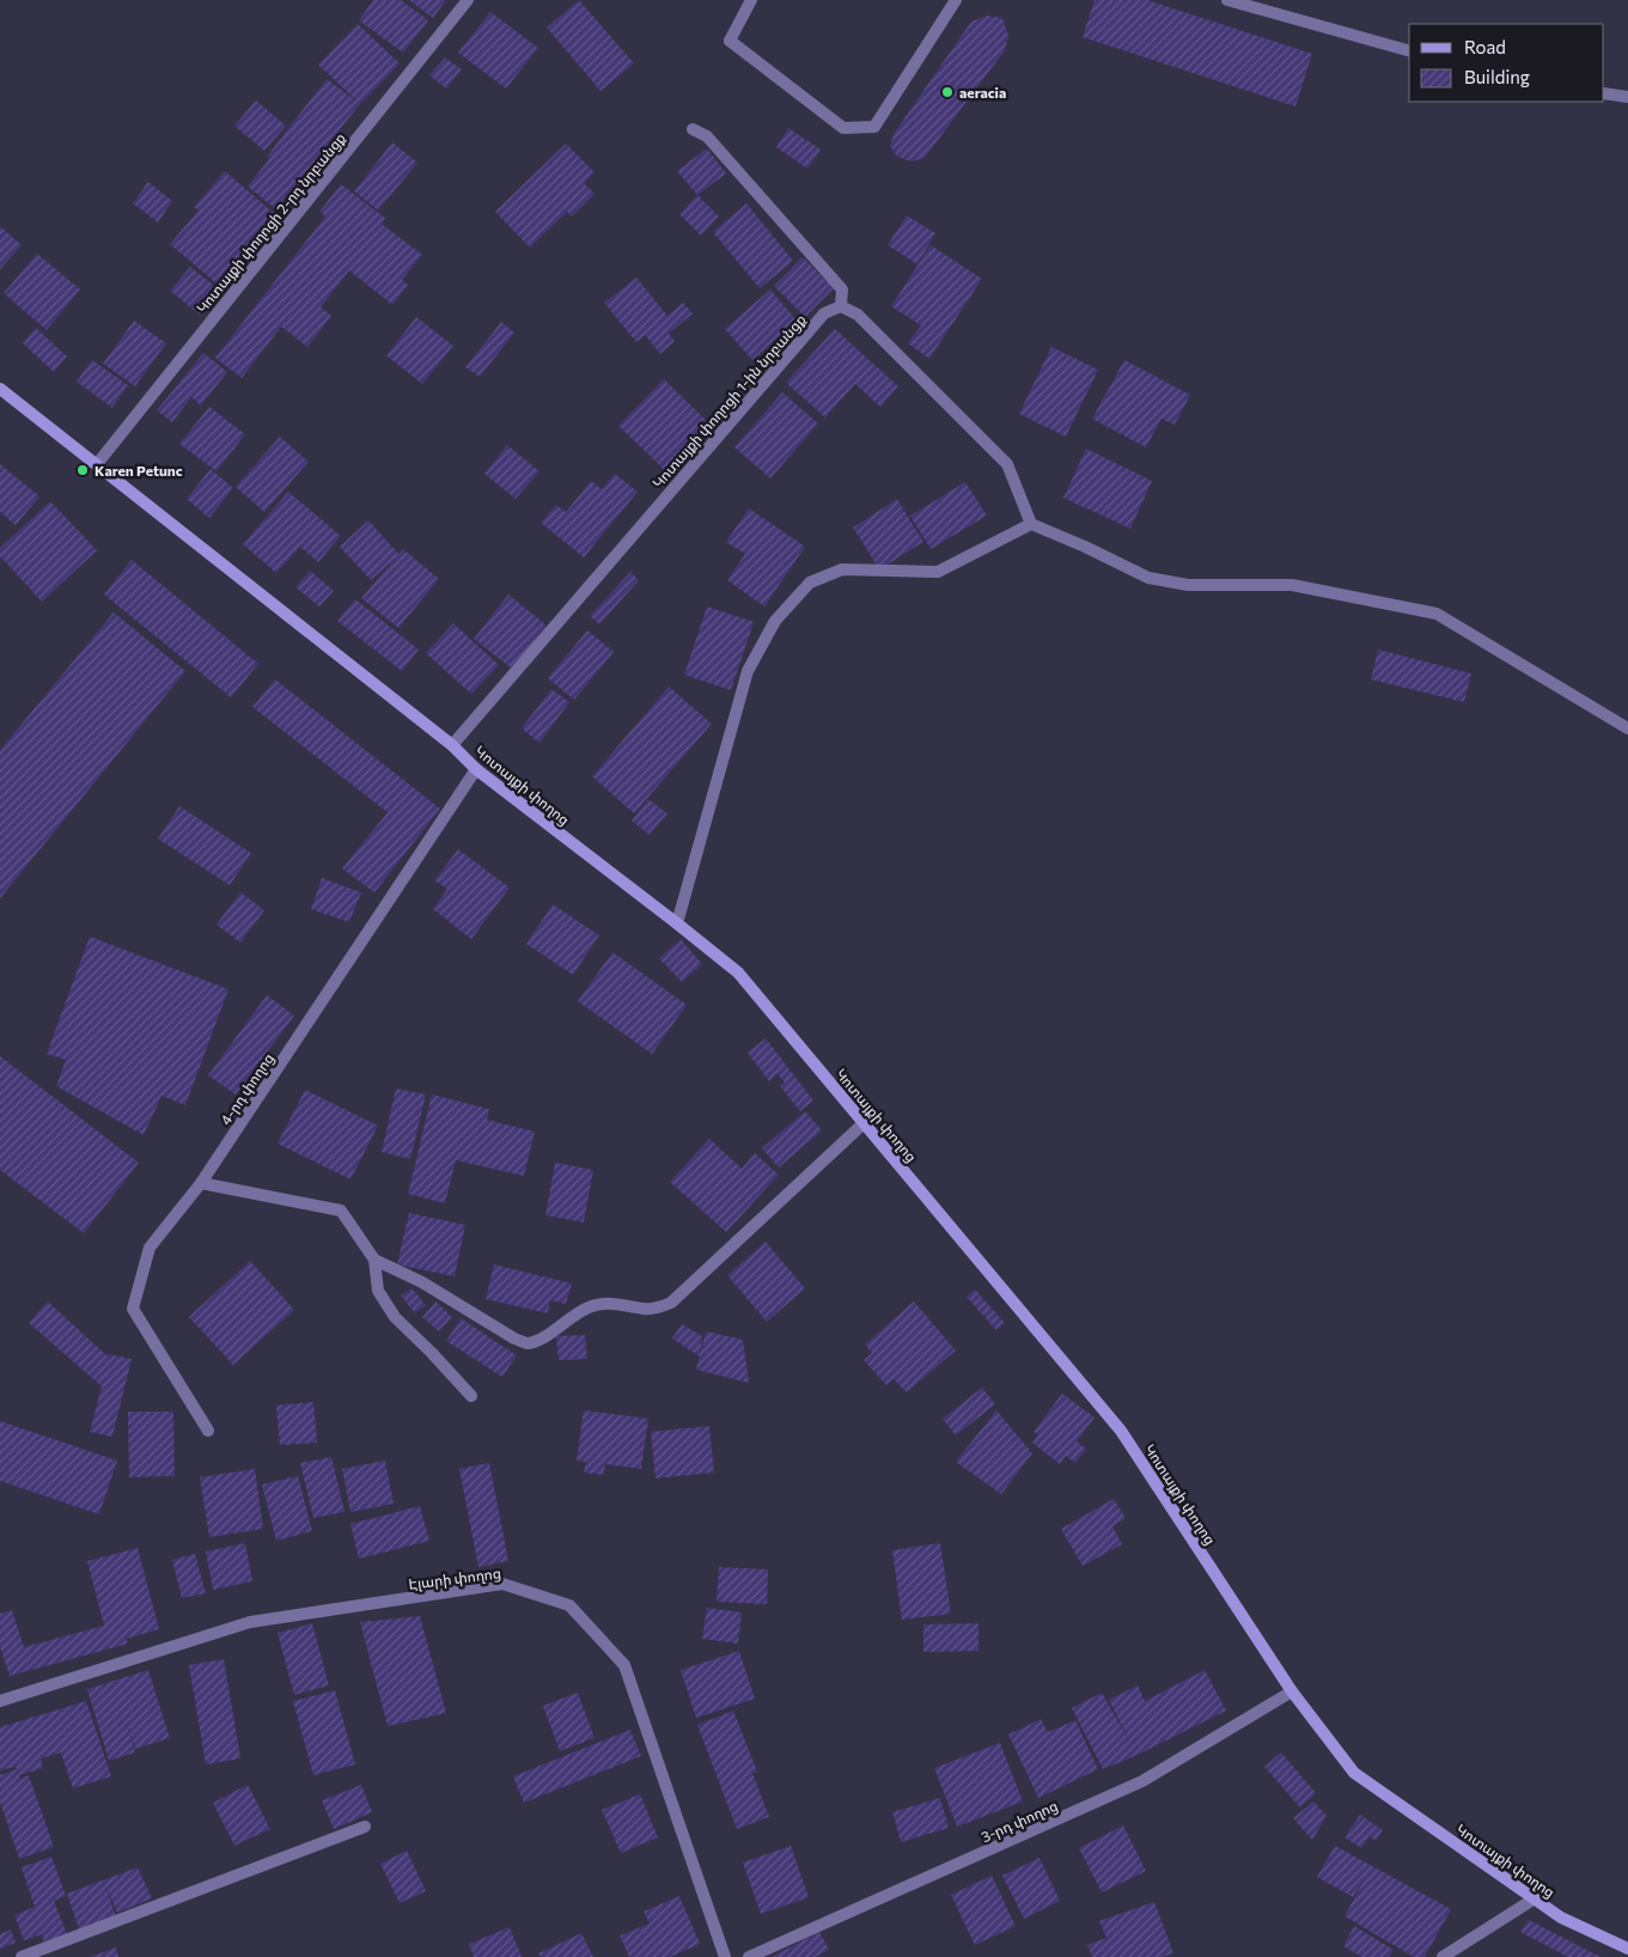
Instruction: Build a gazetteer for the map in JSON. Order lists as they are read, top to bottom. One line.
{"streets":{"main road":["Կոտայքի փողոց"],"street":["Կոտայքի փողոցի 2-րդ նրբանցք","Կոտայքի փողոցի 1-ին նրբանցք","4-րդ փողոց","Էլարի փողոց","3-րդ փողոց"]},"crossings":[["Կոտայքի փողոցի 2-րդ նրբանցք","Կոտայքի փողոց"],["Կոտայքի փողոցի 1-ին նրբանցք","Կոտայքի փողոց"],["Կոտայքի փողոց","4-րդ փողոց"],["Կոտայքի փողոց","3-րդ փողոց"]],"places":["aeracia","Karen Petunc"],"legend":["Road","Building"]}
